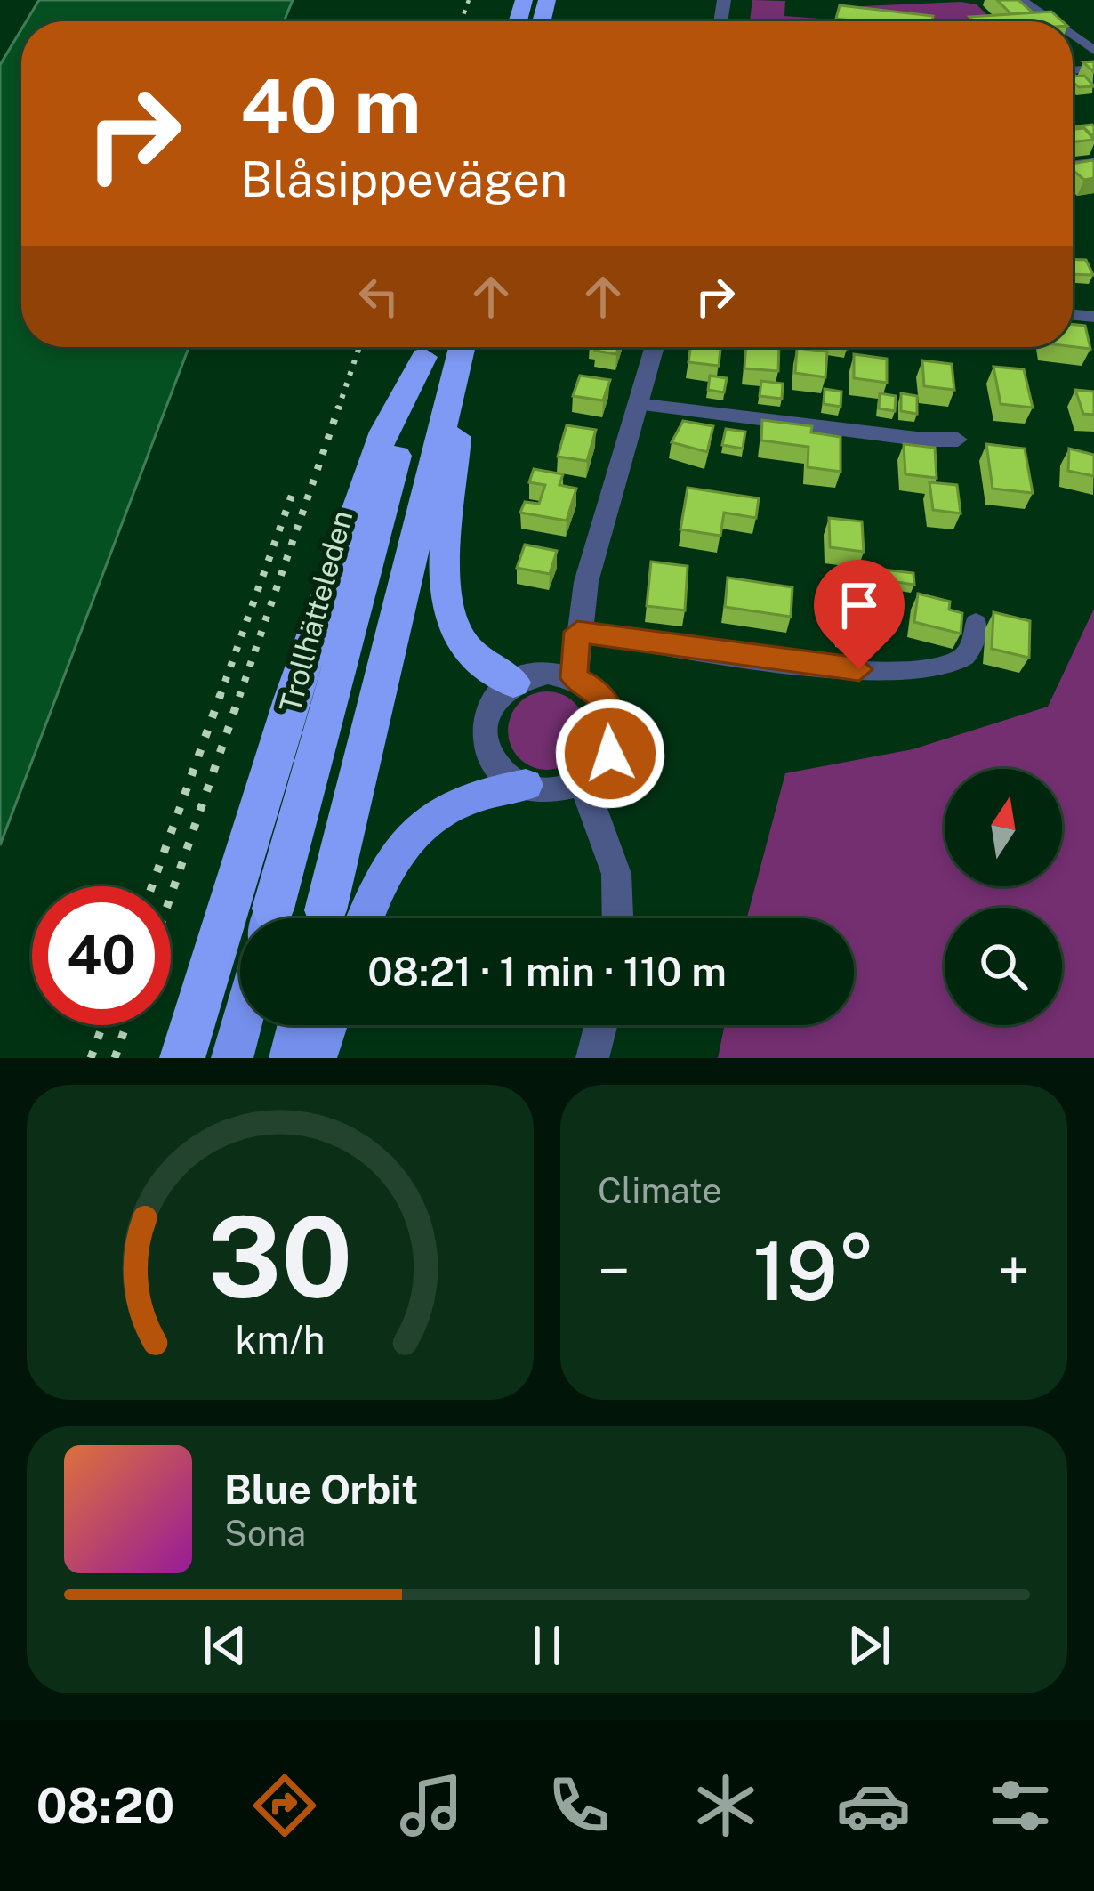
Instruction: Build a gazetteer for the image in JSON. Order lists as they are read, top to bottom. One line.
{"streets":{"highway":["Trollhätteleden"]},"north":"top","page":{"turn":["40 m","Blåsippevägen"],"limit":"40","trip":"08:21 · 1 min · 110 m","tile":"Climate","heat":["−","19°","+"],"song":["Blue Orbit","Sona"],"tabs":"08:20","gauge":["30","km/h"]}}
